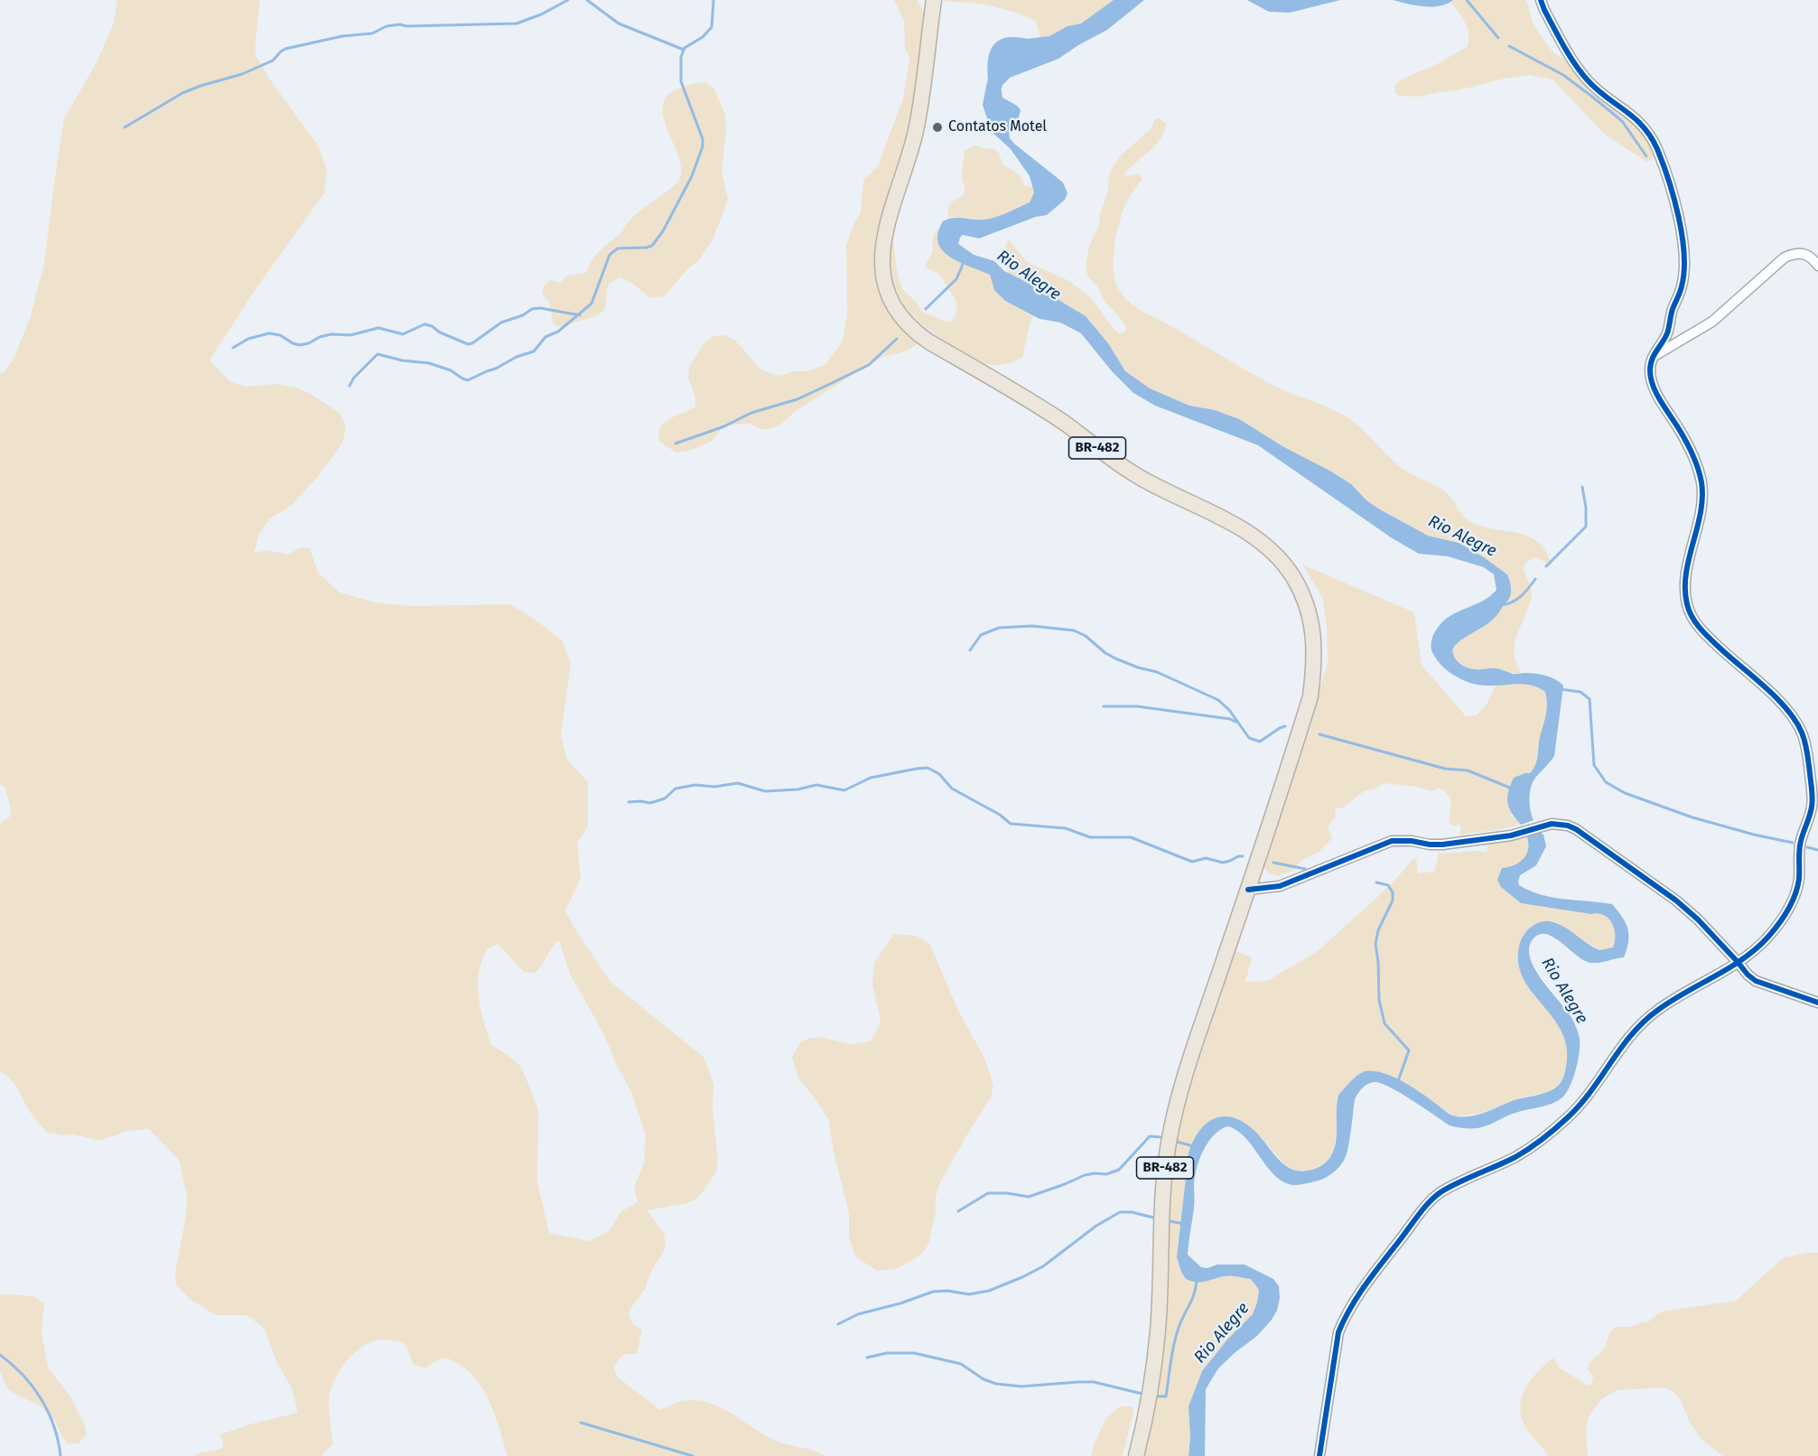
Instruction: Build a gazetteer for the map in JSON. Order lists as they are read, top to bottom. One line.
{"streets":{"highway":["BR-482"]},"water":["Rio Alegre"],"places":["Contatos Motel"]}
